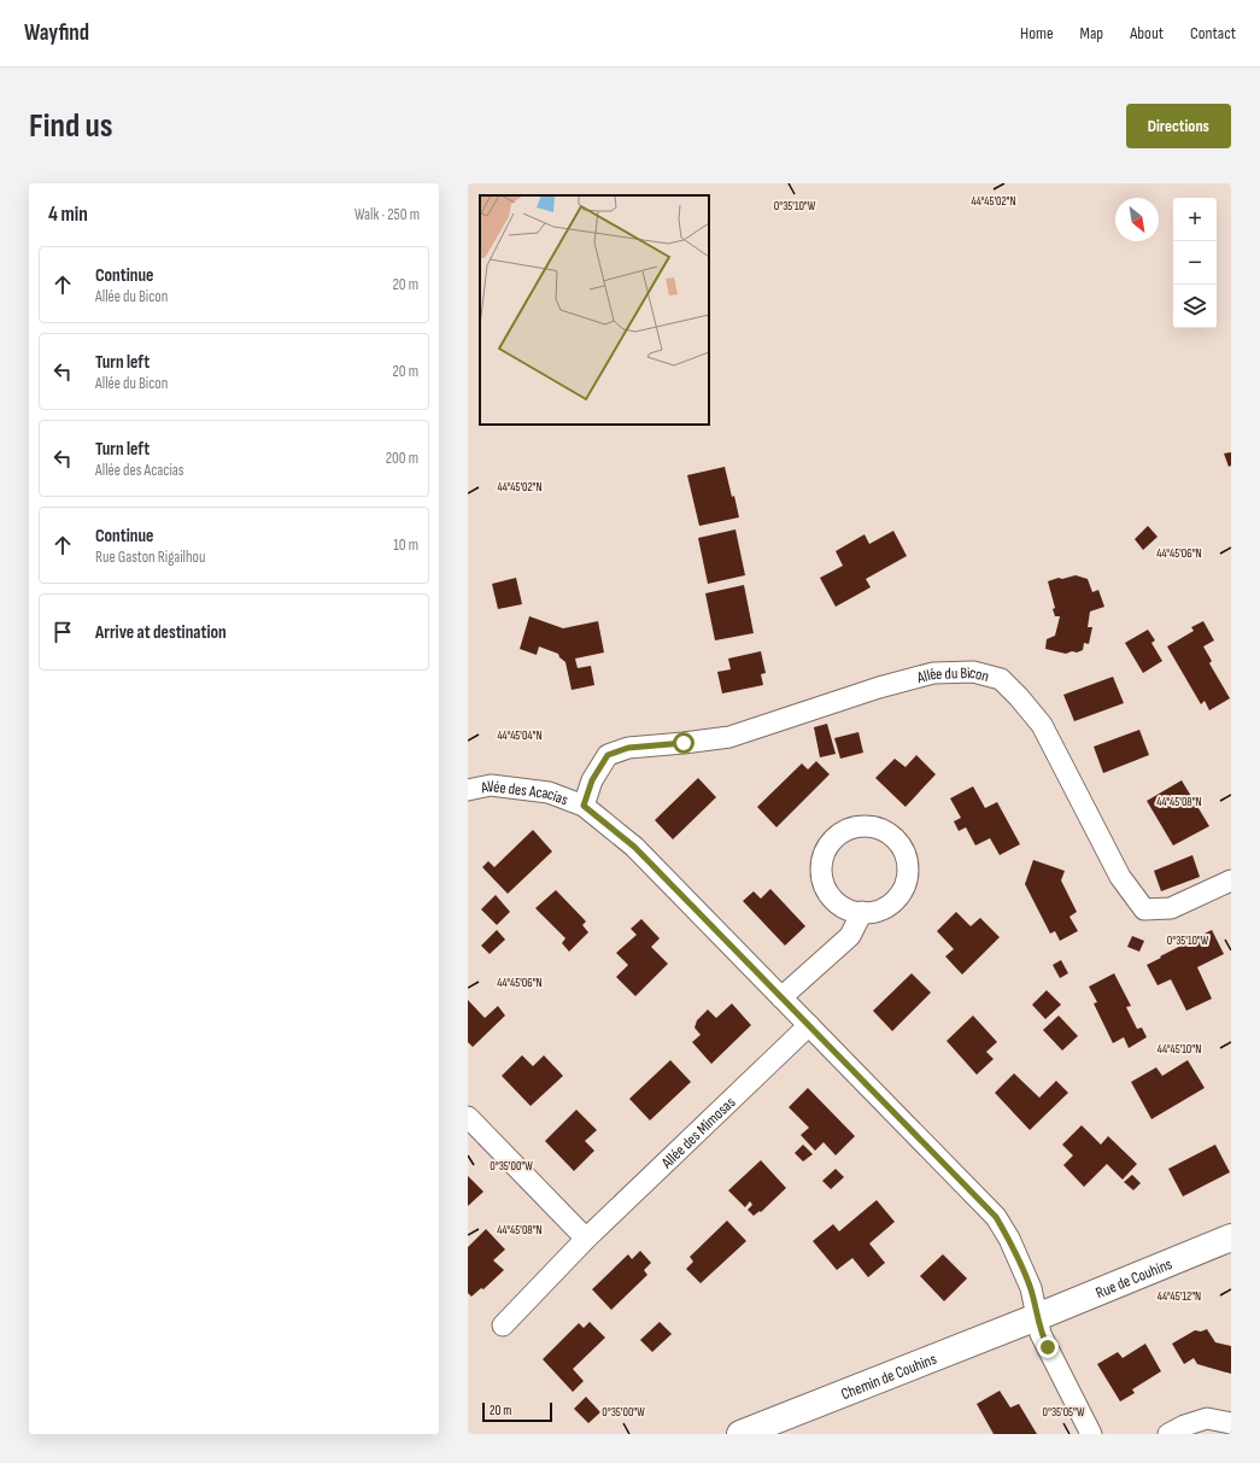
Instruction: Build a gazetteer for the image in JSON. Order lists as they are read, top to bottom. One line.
{"streets":{"street":["Allée du Bicon","Allée des Acacias","Allée des Mimosas","Rue de Couhins","Chemin de Couhins"]},"crossings":[["Allée du Bicon","Allée des Acacias"],["Allée des Acacias","Allée des Mimosas"],["Allée des Acacias","Rue de Couhins"],["Allée des Acacias","Chemin de Couhins"],["Rue de Couhins","Chemin de Couhins"]],"scale_bar":"20 m","north":"bottom right","page":{"header":"Wayfind","nav":["Home","Map","About","Contact"],"buttons":"Directions","title":"Find us","heading":["4 min","Walk · 250 m"],"map_buttons":["+","−"],"list":[["Continue","Allée du Bicon","20 m"],["Turn left","Allée du Bicon","20 m"],["Turn left","Allée des Acacias","200 m"],["Continue","Rue Gaston Rigailhou","10 m"],"Arrive at destination"],"scale":"20 m"},"coordinates":["44°45'02\"N","0°35'10\"W","44°45'06\"N","44°45'04\"N","44°45'08\"N","44°45'10\"N","0°35'00\"W","44°45'12\"N","0°35'05\"W"]}
